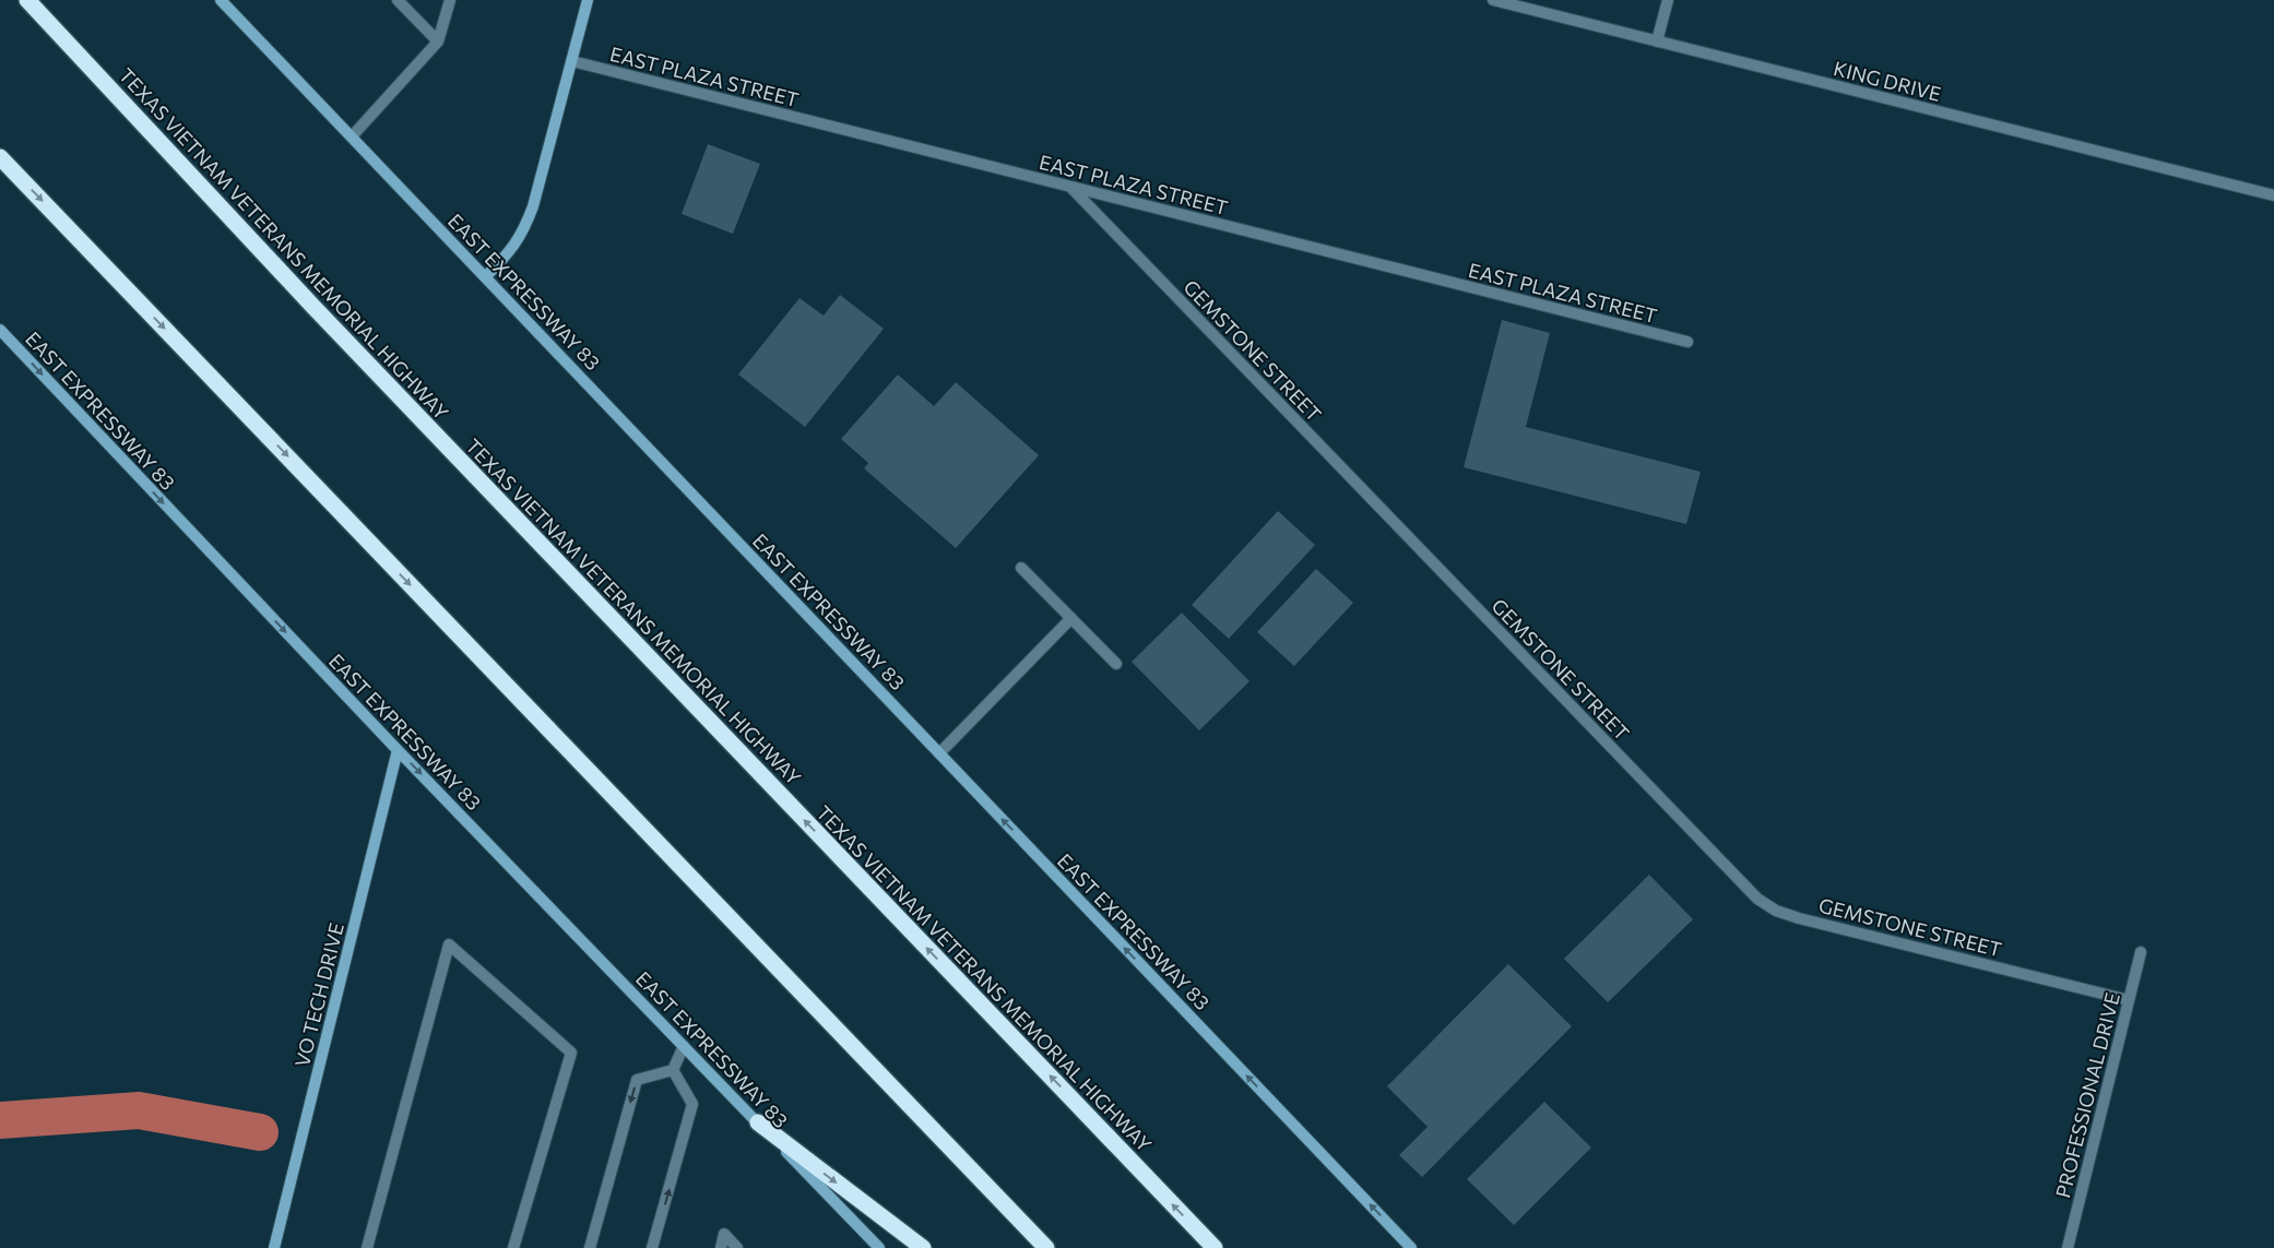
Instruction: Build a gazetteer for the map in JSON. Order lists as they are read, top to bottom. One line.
{"streets":{"highway":["TEXAS VIETNAM VETERANS MEMORIAL HIGHWAY"],"main road":["EAST EXPRESSWAY 83","VO TECH DRIVE"],"street":["EAST PLAZA STREET","KING DRIVE","GEMSTONE STREET","PROFESSIONAL DRIVE"]},"crossings":[["EAST PLAZA STREET","GEMSTONE STREET"],["EAST EXPRESSWAY 83","VO TECH DRIVE"],["GEMSTONE STREET","PROFESSIONAL DRIVE"]]}
